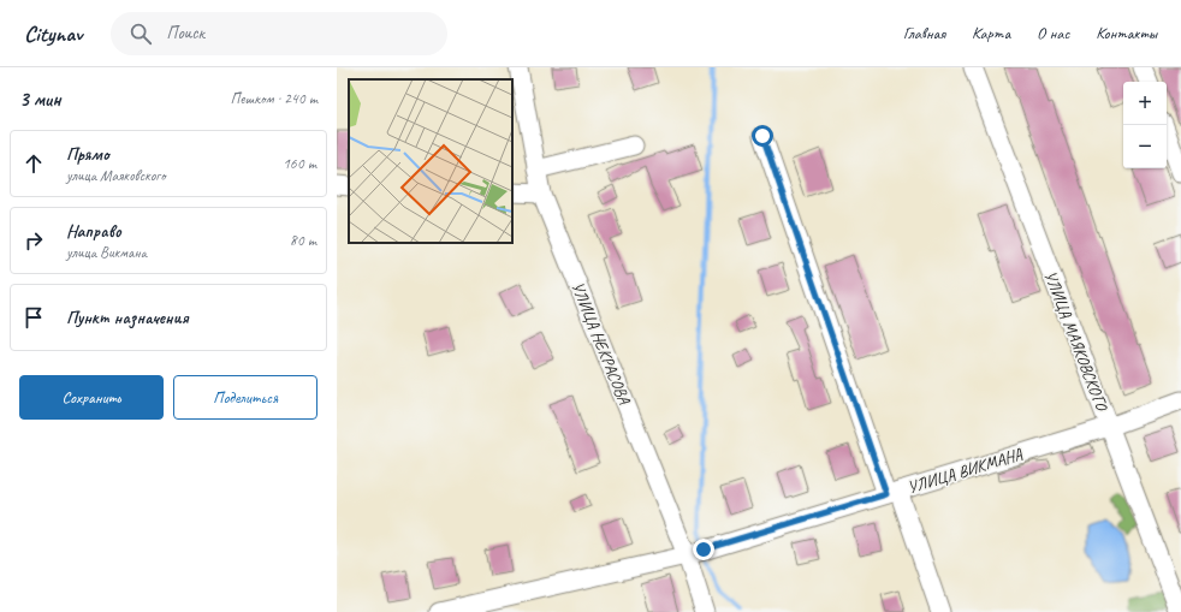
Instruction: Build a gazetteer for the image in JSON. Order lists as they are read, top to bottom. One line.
{"streets":{"street":["УЛИЦА МАЯКОВСКОГО","УЛИЦА НЕКРАСОВА","УЛИЦА ВИКМАНА"]},"crossings":[["УЛИЦА МАЯКОВСКОГО","УЛИЦА ВИКМАНА"],["УЛИЦА НЕКРАСОВА","УЛИЦА ВИКМАНА"]],"page":{"header":"Citynav","search":"Поиск","nav":["Главная","Карта","О нас","Контакты"],"heading":["3 мин","Пешком · 240 m"],"map_buttons":["+","−"],"list":[["Прямо","улица Маяковского","160 m"],["Направо","улица Викмана","80 m"],"Пункт назначения"],"buttons":["Сохранить","Поделиться"]}}
